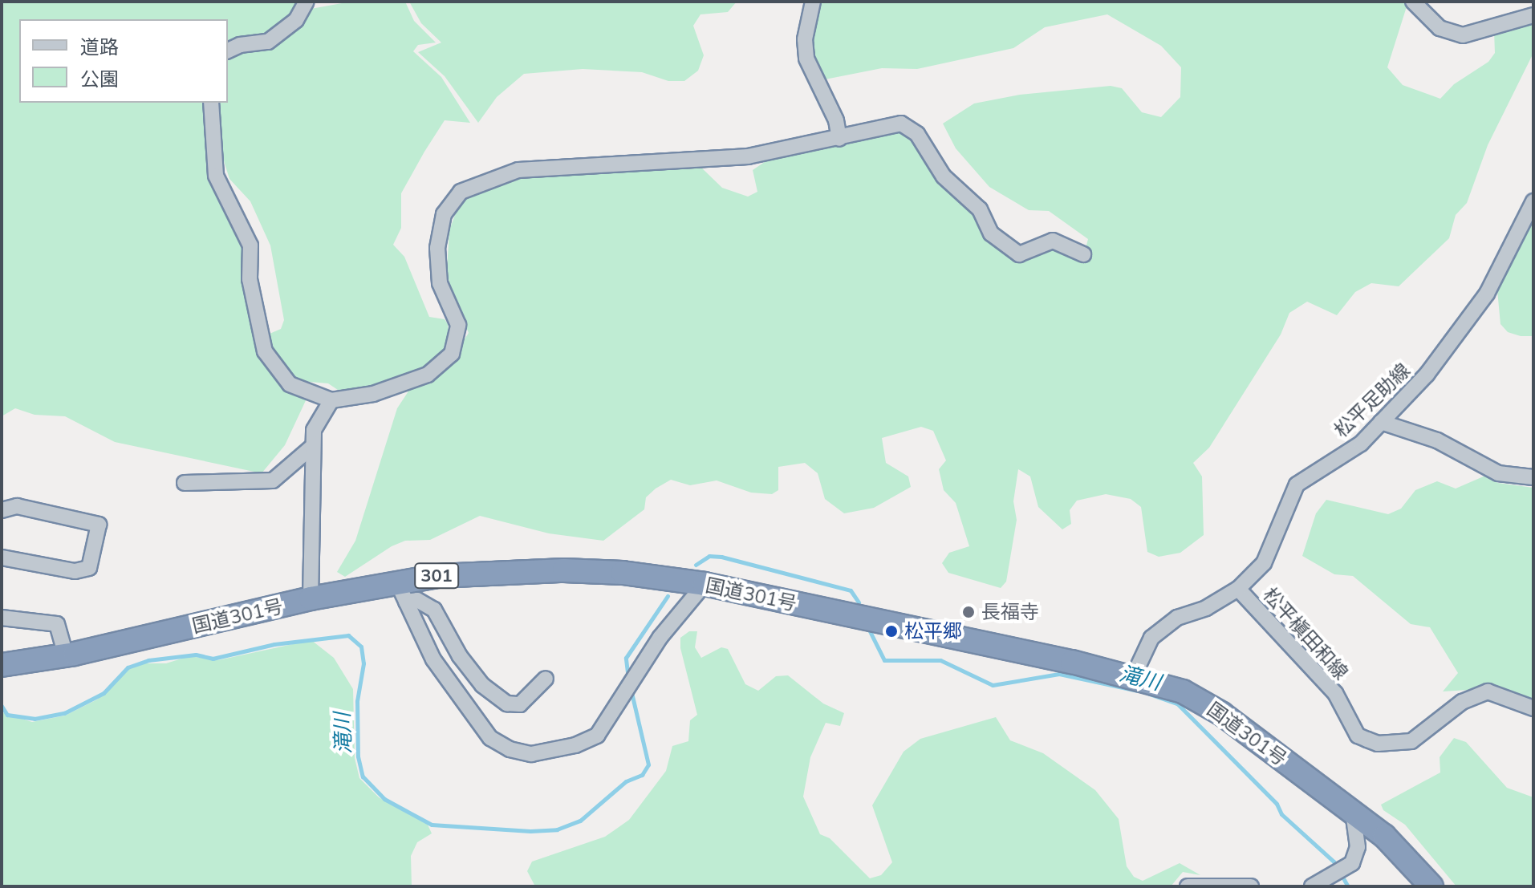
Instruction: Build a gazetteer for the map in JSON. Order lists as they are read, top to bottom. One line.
{"streets":{"highway":["301","国道301号"],"street":["松平足助線","松平槇田和線"]},"crossings":[["松平足助線","国道301号"],["松平足助線","松平槇田和線"]],"water":["滝川"],"places":["長福寺","松平郷"],"legend":["道路","公園"]}
